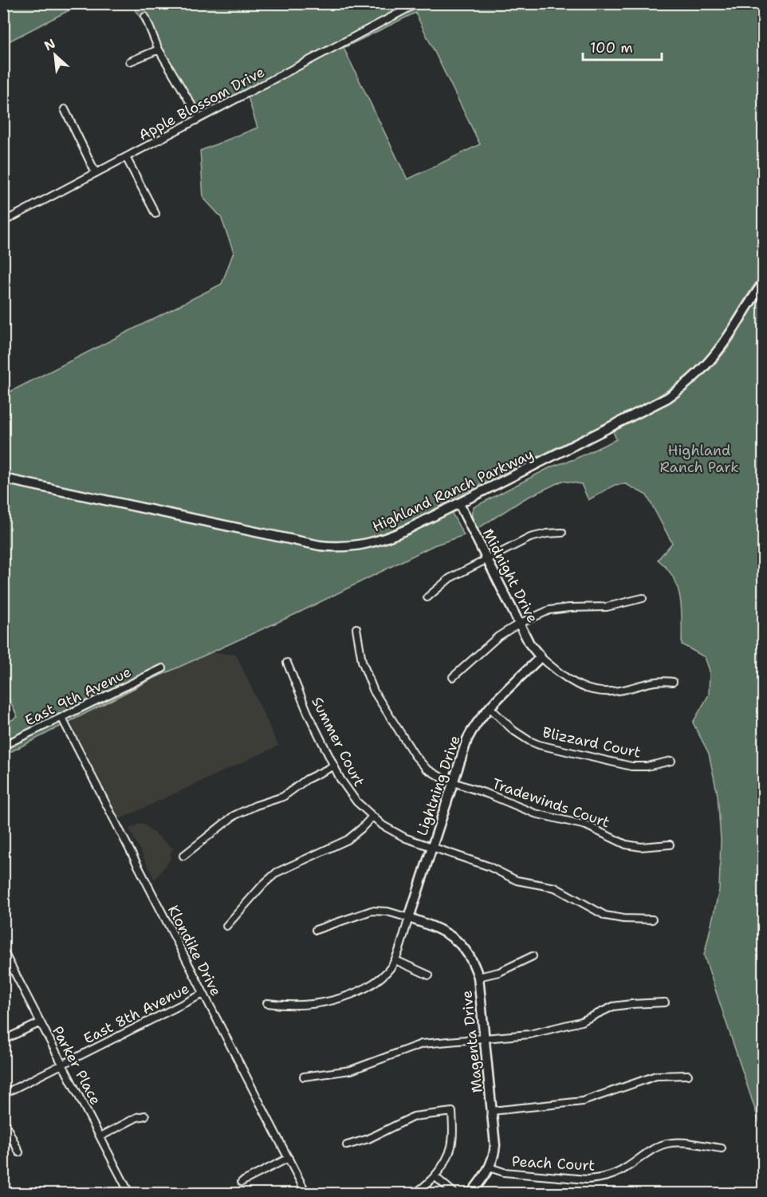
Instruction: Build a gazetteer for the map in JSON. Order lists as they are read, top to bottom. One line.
{"streets":{"main road":["Highland Ranch Parkway","Midnight Drive","Lightning Drive","Magenta Drive"],"street":["Apple Blossom Drive","East 9th Avenue","Summer Court","Blizzard Court","Tradewinds Court","Klondike Drive","East 8th Avenue","Parker Place","Peach Court"]},"crossings":[["Highland Ranch Parkway","Midnight Drive"],["Midnight Drive","Lightning Drive"],["East 9th Avenue","Klondike Drive"],["Summer Court","Lightning Drive"],["Blizzard Court","Lightning Drive"],["Lightning Drive","Tradewinds Court"],["Lightning Drive","Magenta Drive"],["Klondike Drive","East 8th Avenue"],["East 8th Avenue","Parker Place"],["Magenta Drive","Peach Court"]],"parks":["Highland Ranch Park"],"scale_bar":"100 m","north":"top left"}
